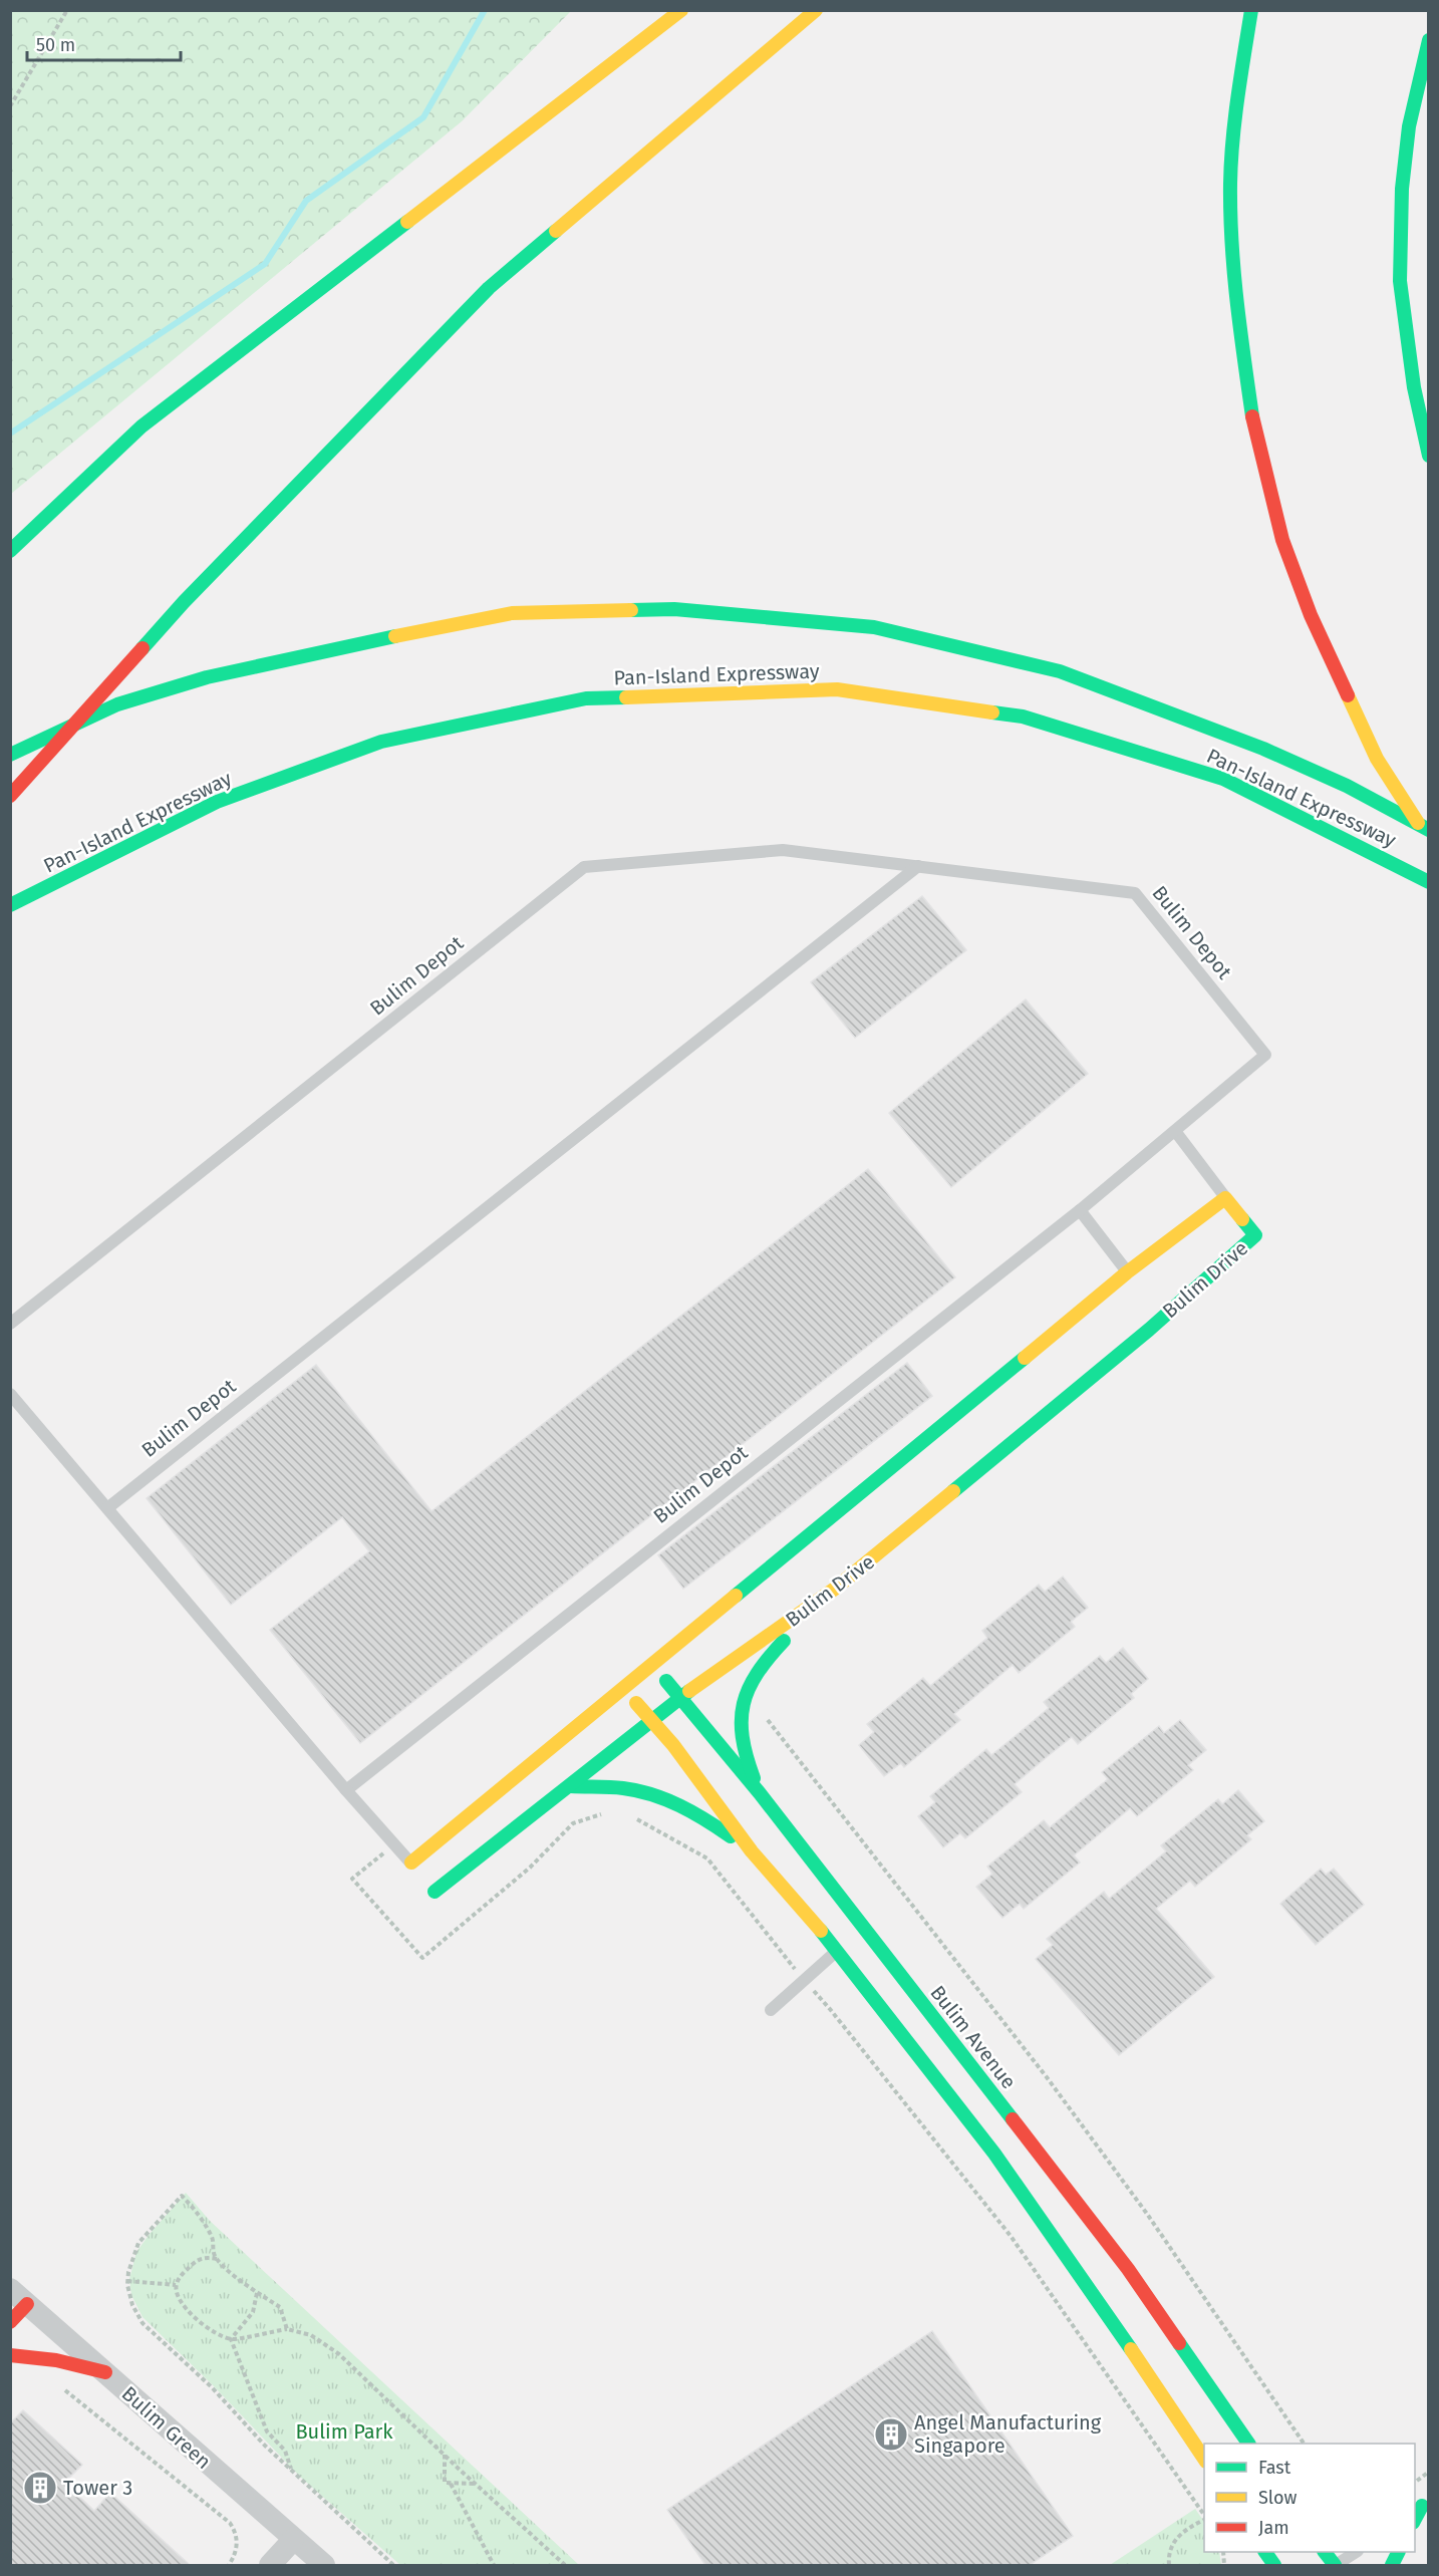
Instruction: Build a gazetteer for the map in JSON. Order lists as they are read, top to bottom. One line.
{"streets":{"main road":["Pan-Island Expressway","Bulim Drive","Bulim Avenue"],"street":["Bulim Green"],"lane":["Bulim Depot"]},"crossings":[["Bulim Drive","Bulim Avenue"]],"parks":["Bulim Park"],"places":{"building":["Angel Manufacturing Singapore","Tower 3"]},"legend":["Fast","Slow","Jam"],"scale_bar":"50 m"}
